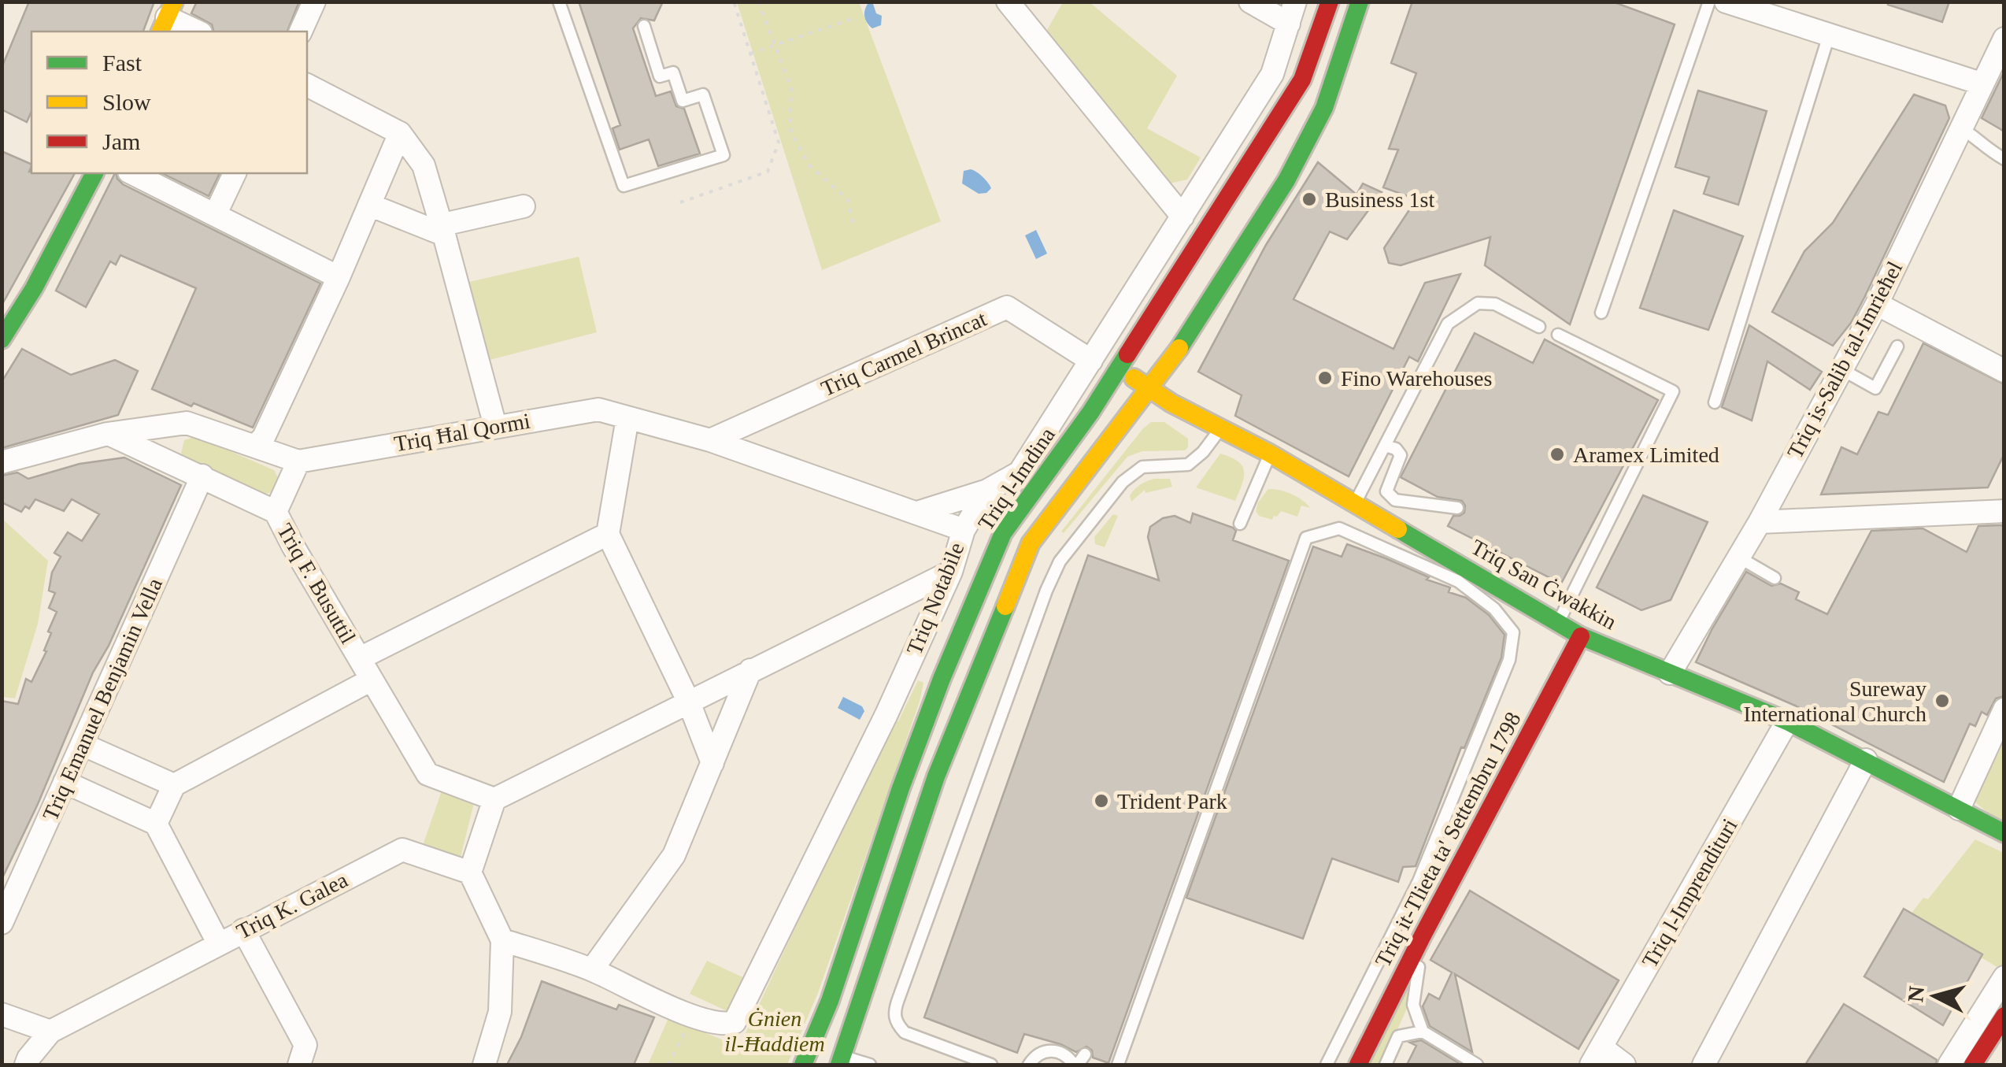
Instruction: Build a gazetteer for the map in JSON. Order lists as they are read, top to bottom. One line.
{"streets":{"main road":["Triq l-Imdina","Triq San Ġwakkin","Triq it-Tlieta ta' Settembru 1798"],"street":["Triq Carmel Brincat","Triq is-Salib tal-Imrieħel","Triq Ħal Qormi","Triq F. Busuttil","Triq Notabile","Triq Emanuel Benjamin Vella","Triq l-Imprendituri","Triq K. Galea"]},"crossings":[["Triq Carmel Brincat","Triq Ħal Qormi"],["Triq Carmel Brincat","Triq Notabile"],["Triq is-Salib tal-Imrieħel","Triq San Ġwakkin"],["Triq Ħal Qormi","Triq Notabile"],["Triq l-Imdina","Triq San Ġwakkin"],["Triq F. Busuttil","Triq Emanuel Benjamin Vella"],["Triq San Ġwakkin","Triq it-Tlieta ta' Settembru 1798"],["Triq San Ġwakkin","Triq l-Imprendituri"]],"parks":["Ġnien il-Ħaddiem"],"places":["Business 1st","Fino Warehouses","Aramex Limited","Sureway International Church","Trident Park"],"legend":["Fast","Slow","Jam"],"north":"left"}
